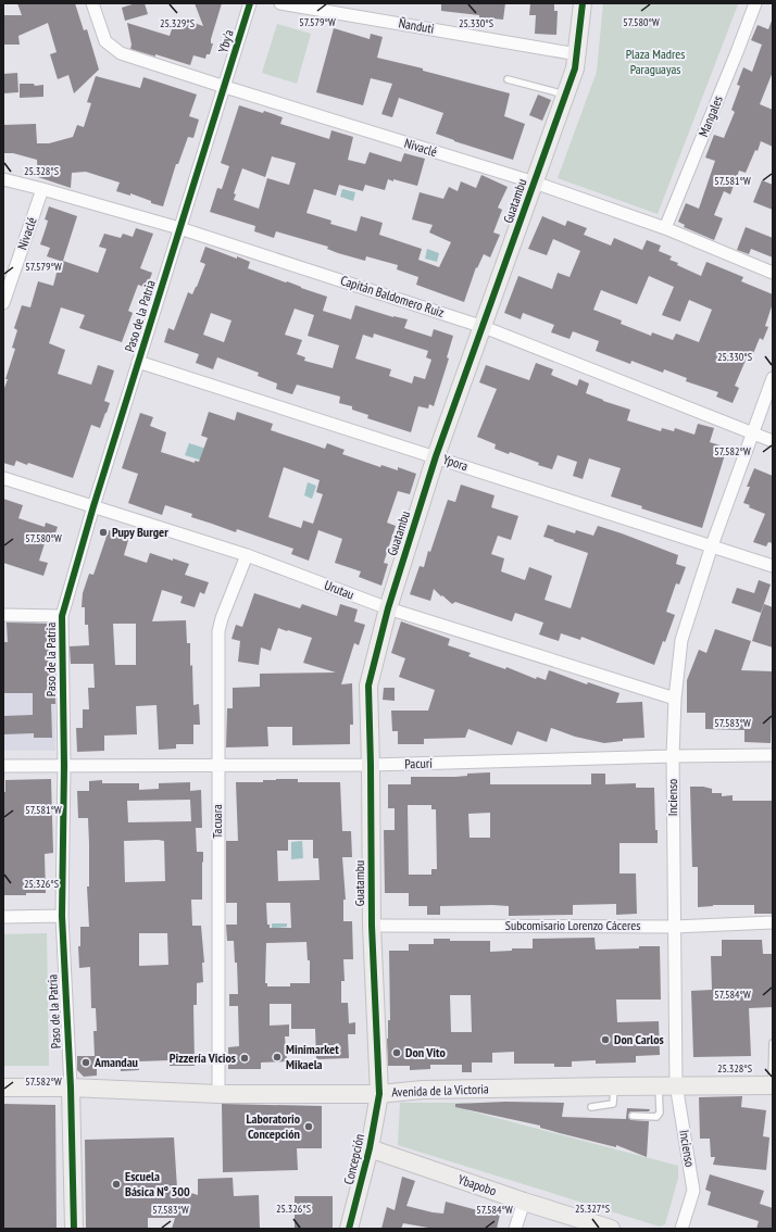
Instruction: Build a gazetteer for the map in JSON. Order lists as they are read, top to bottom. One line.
{"streets":{"street":["Ñanduti","Yby'a","Mangales","Nivaclé","Guatambu","Capitán Baldomero Ruiz","Paso de la Patria","Ypora","Urutau","Pacurí","Incienso","Tacuara","Subcomisario Lorenzo Cáceres","Avenida de la Victoria","Concepción","Ybapobo"]},"crossings":[["Ñanduti","Guatambu"],["Yby'a","Nivaclé"],["Yby'a","Paso de la Patria"],["Mangales","Nivaclé"],["Nivaclé","Guatambu"],["Nivaclé","Capitán Baldomero Ruiz"],["Nivaclé","Paso de la Patria"],["Guatambu","Capitán Baldomero Ruiz"],["Guatambu","Ypora"],["Guatambu","Urutau"],["Guatambu","Pacurí"],["Guatambu","Subcomisario Lorenzo Cáceres"],["Guatambu","Avenida de la Victoria"],["Guatambu","Concepción"],["Capitán Baldomero Ruiz","Paso de la Patria"],["Capitán Baldomero Ruiz","Incienso"],["Paso de la Patria","Ypora"],["Paso de la Patria","Urutau"],["Paso de la Patria","Pacurí"],["Paso de la Patria","Avenida de la Victoria"],["Ypora","Incienso"],["Urutau","Incienso"],["Urutau","Tacuara"],["Pacurí","Incienso"],["Pacurí","Tacuara"],["Incienso","Subcomisario Lorenzo Cáceres"],["Incienso","Avenida de la Victoria"],["Tacuara","Avenida de la Victoria"],["Avenida de la Victoria","Concepción"],["Concepción","Ybapobo"]],"parks":["Plaza Madres Paraguayas"],"places":["Pupy Burger","Don Carlos","Don Vito","Minimarket Mikaela","Pizzería Vicios","Amandau","Laboratorio Concepción","Escuela Básica Nº 300"],"coordinates":["57.579°W","57.580°W","25.329°S","25.330°S","25.328°S","57.581°W","57.582°W","57.583°W","25.326°S","57.584°W","25.327°S"]}
